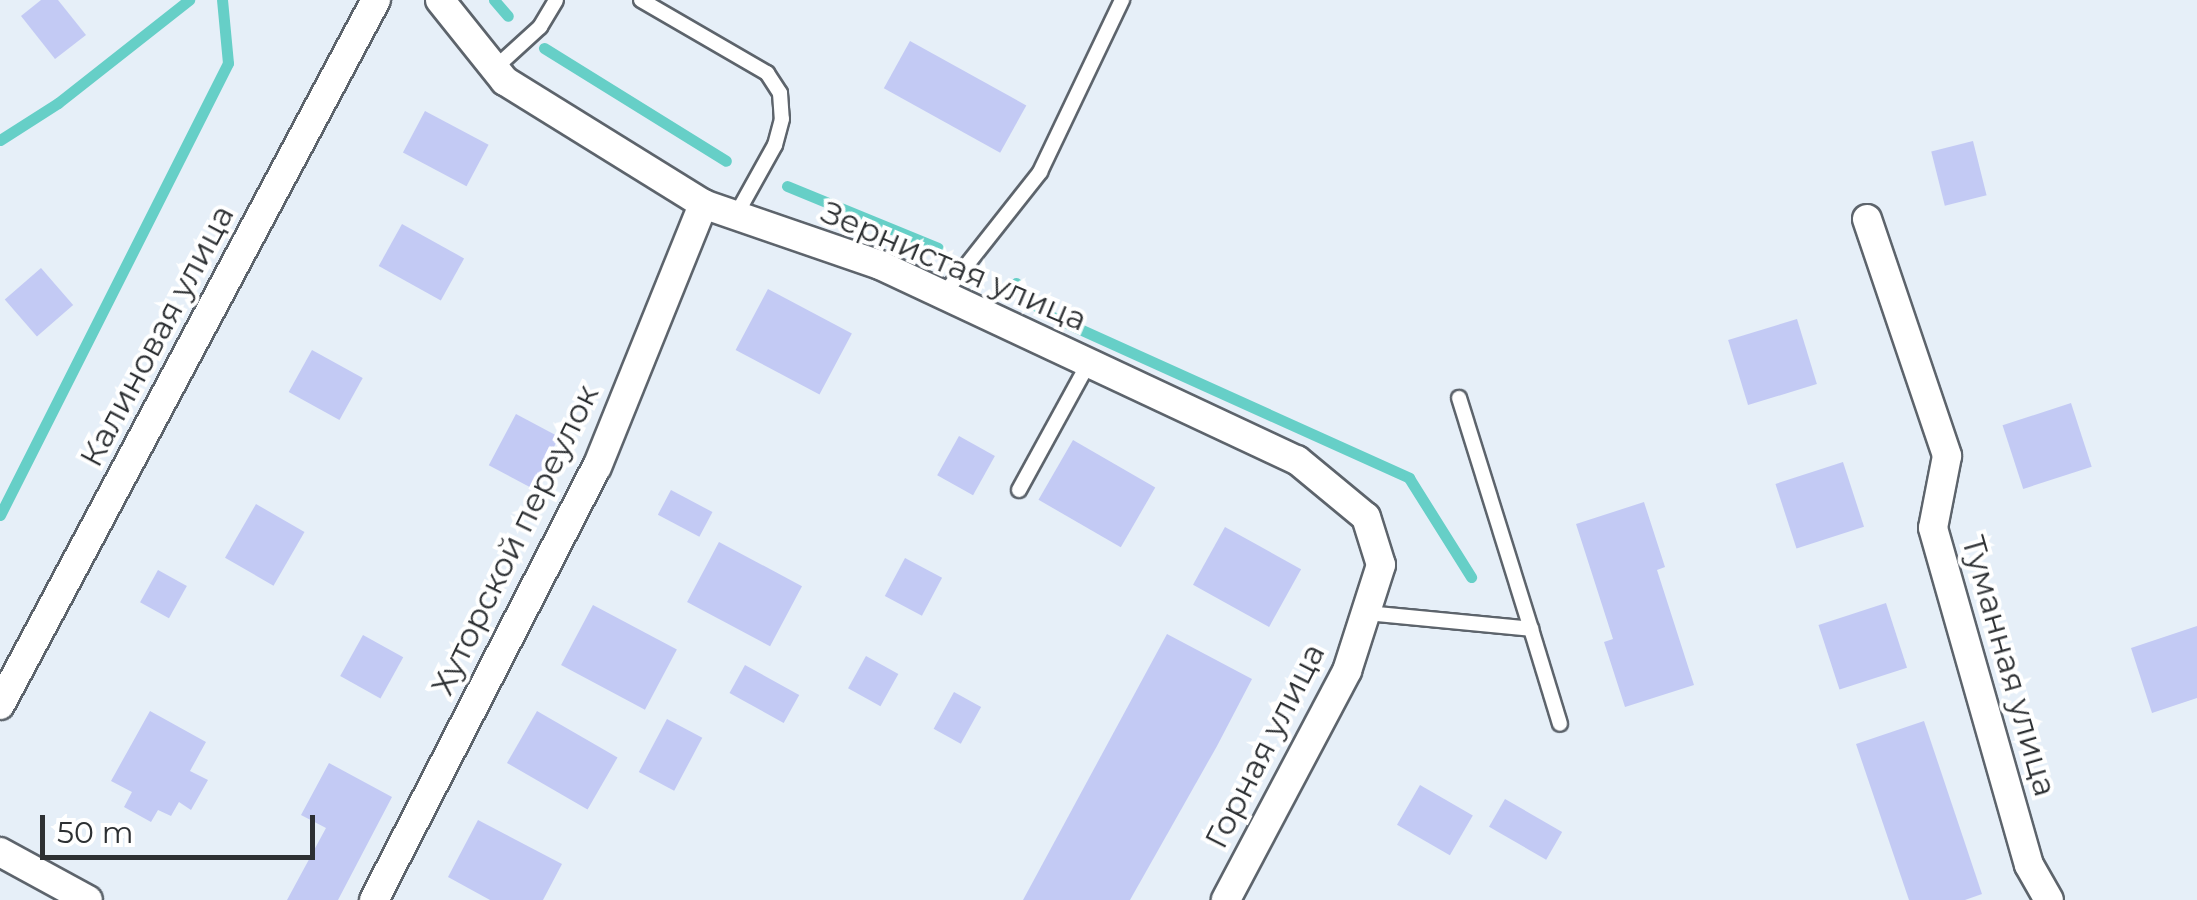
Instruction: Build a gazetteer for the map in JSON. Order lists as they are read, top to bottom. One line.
{"streets":{"street":["Зернистая улица","Калиновая улица","Хуторской переулок","Туманная улица","Горная улица"]},"crossings":[["Зернистая улица","Хуторской переулок"],["Зернистая улица","Горная улица"]],"scale_bar":"50 m"}
